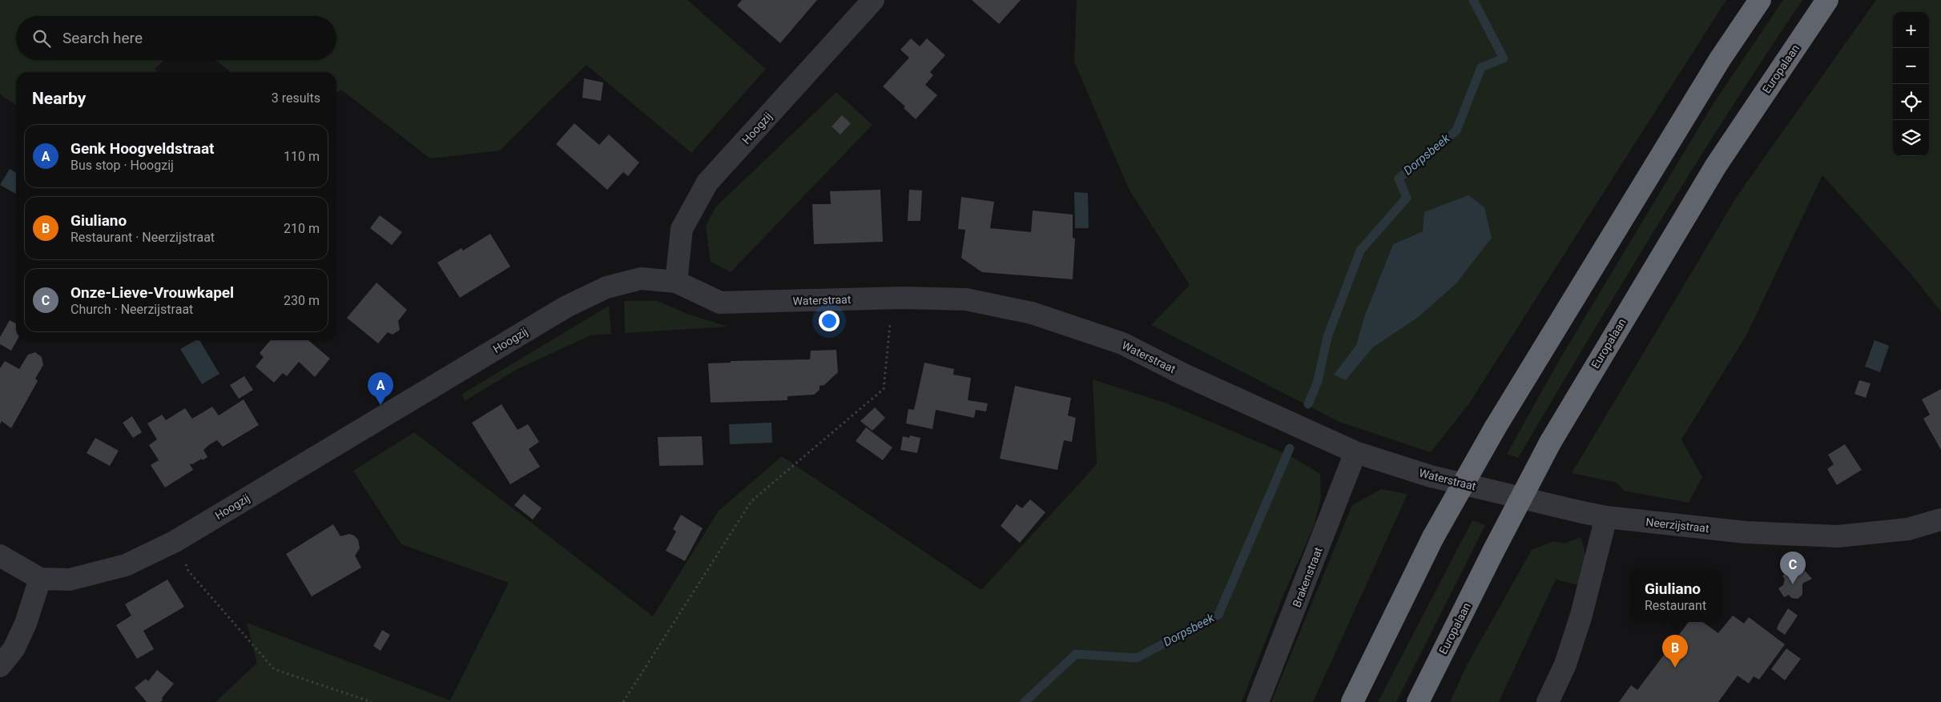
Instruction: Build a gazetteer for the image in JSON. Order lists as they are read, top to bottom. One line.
{"streets":{"highway":["Europalaan"],"street":["Hoogzij","Waterstraat","Neerzijstraat","Brakenstraat"]},"crossings":[["Hoogzij","Waterstraat"],["Waterstraat","Neerzijstraat"],["Waterstraat","Brakenstraat"]],"water":["Dorpsbeek"],"page":{"map_buttons":["+","−"],"search":"Search here","heading":["Nearby","3 results"],"list":[{"mark":"A","name":"Genk Hoogveldstraat","note":"Bus stop · Hoogzij","value":"110 m"},{"mark":"B","name":"Giuliano","note":"Restaurant · Neerzijstraat","value":"210 m"},{"mark":"C","name":"Onze-Lieve-Vrouwkapel","note":"Church · Neerzijstraat","value":"230 m"}],"pins":["A","C","B"],"popup":["Giuliano","Restaurant"]}}
